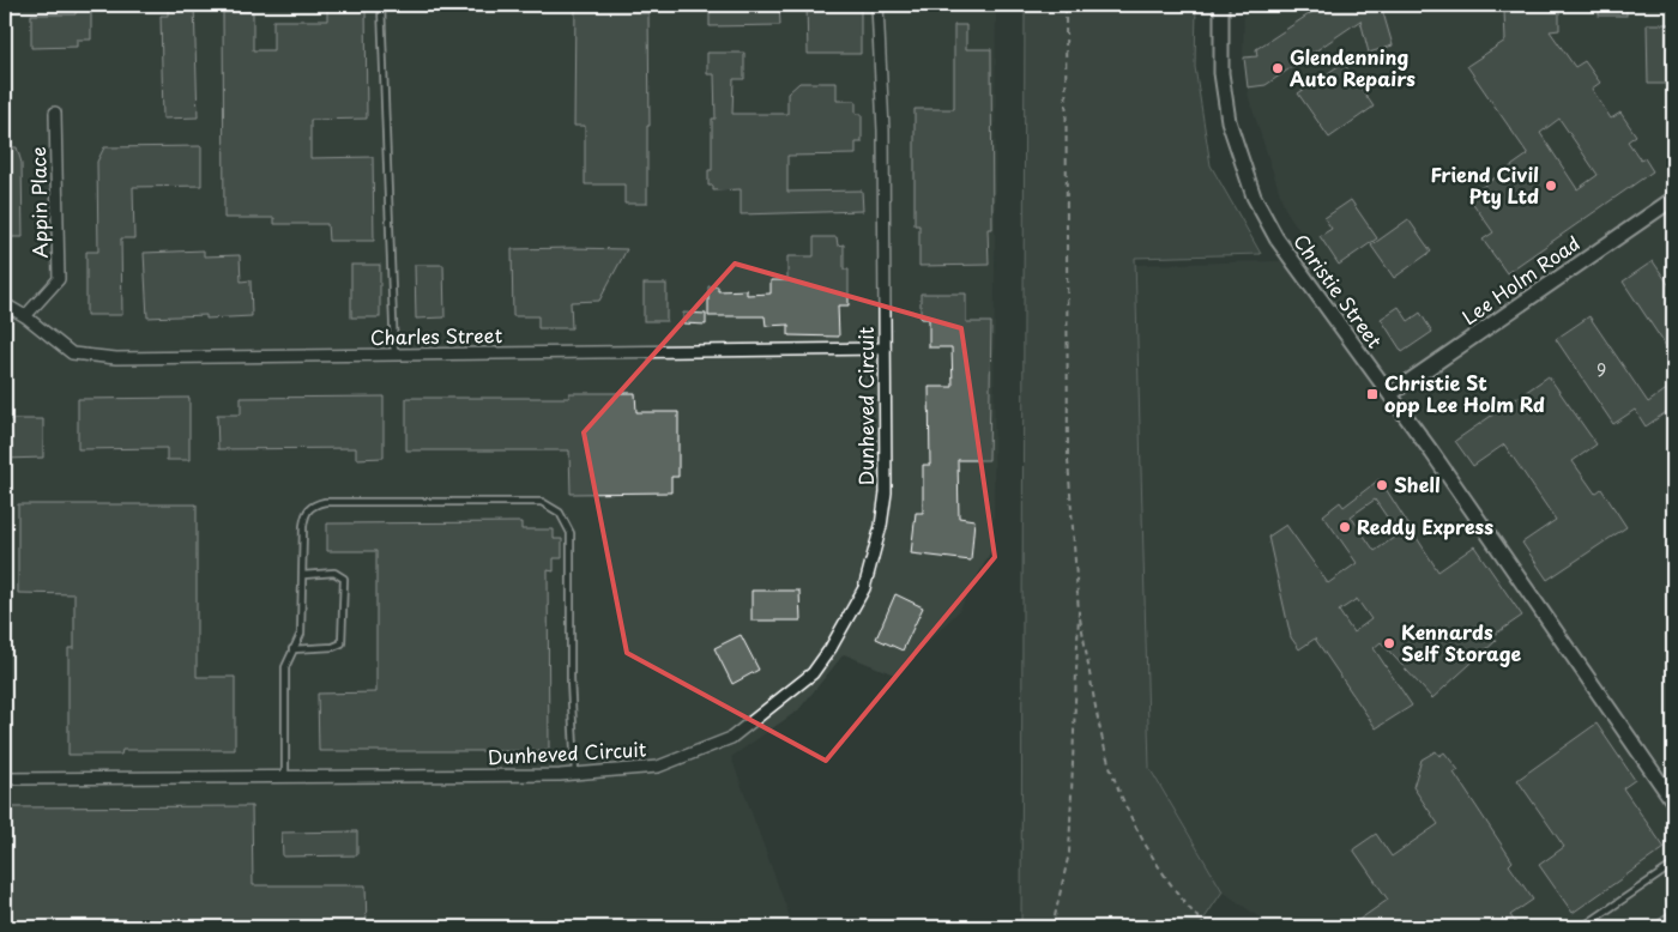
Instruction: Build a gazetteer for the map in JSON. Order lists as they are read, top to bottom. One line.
{"streets":{"main road":["Lee Holm Road","Christie Street"],"street":["Appin Place","Charles Street","Dunheved Circuit"]},"crossings":[["Appin Place","Charles Street"],["Lee Holm Road","Christie Street"],["Charles Street","Dunheved Circuit"]],"places":{"other":["Glendenning Auto Repairs","Friend Civil Pty Ltd","Shell","Reddy Express","Kennards Self Storage"],"transit":["Christie St opp Lee Holm Rd"]},"house_numbers":["9"]}
